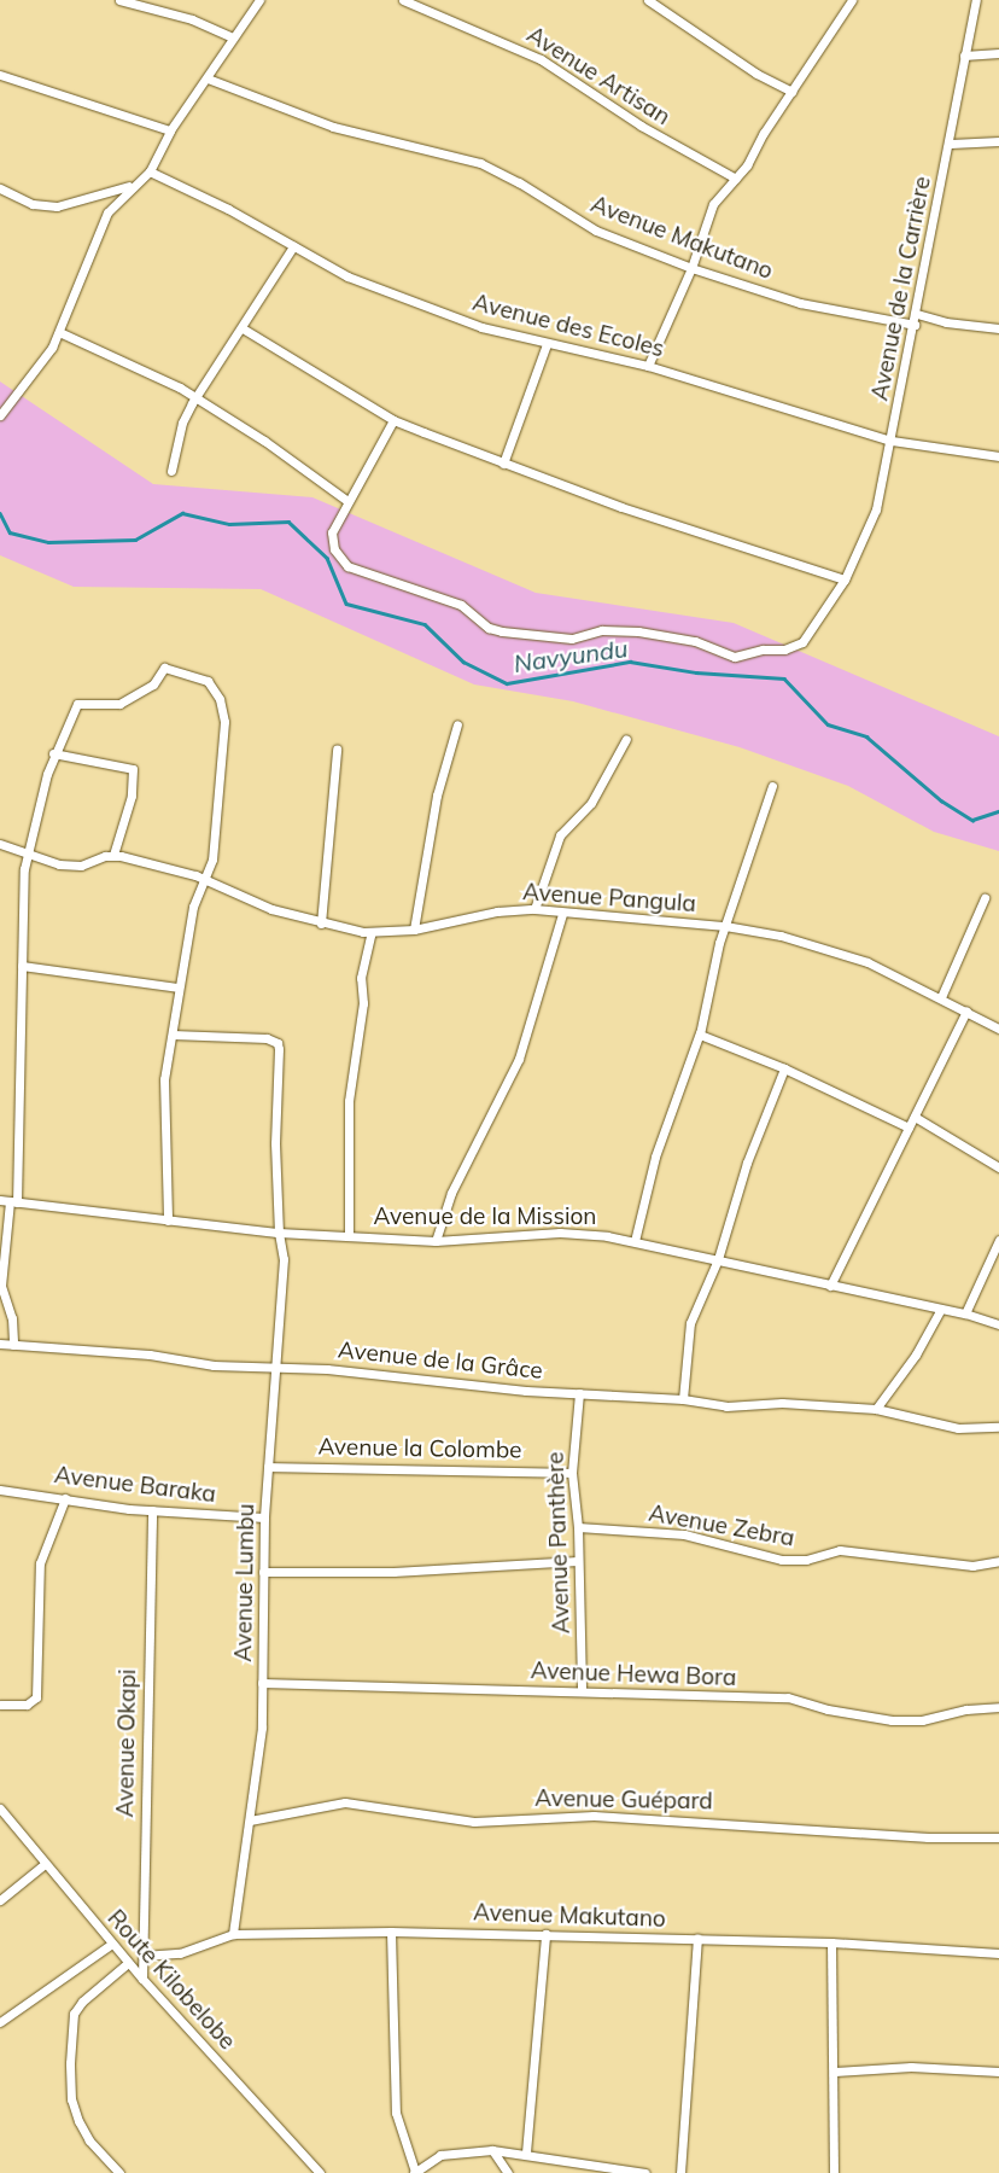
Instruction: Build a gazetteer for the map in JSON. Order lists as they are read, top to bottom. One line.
{"streets":{"street":["Avenue Artisan","Avenue Makutano","Avenue de la Carrière","Avenue des Ecoles","Avenue Pangula","Avenue de la Mission","Avenue de la Grâce","Avenue la Colombe","Avenue Baraka","Avenue Zebra","Avenue Panthère","Avenue Lumbu","Avenue Hewa Bora","Avenue Okapi","Avenue Guépard","Route Kilobelobe"]},"crossings":[["Avenue Makutano","Avenue de la Carrière"],["Avenue Makutano","Avenue Lumbu"],["Avenue Makutano","Avenue Okapi"],["Avenue de la Carrière","Avenue des Ecoles"],["Avenue de la Mission","Avenue Lumbu"],["Avenue de la Grâce","Avenue Panthère"],["Avenue de la Grâce","Avenue Lumbu"],["Avenue la Colombe","Avenue Panthère"],["Avenue la Colombe","Avenue Lumbu"],["Avenue Baraka","Avenue Lumbu"],["Avenue Baraka","Avenue Okapi"],["Avenue Zebra","Avenue Panthère"],["Avenue Panthère","Avenue Hewa Bora"],["Avenue Lumbu","Avenue Hewa Bora"],["Avenue Lumbu","Avenue Guépard"],["Avenue Okapi","Route Kilobelobe"]],"water":["Navyundu"]}
